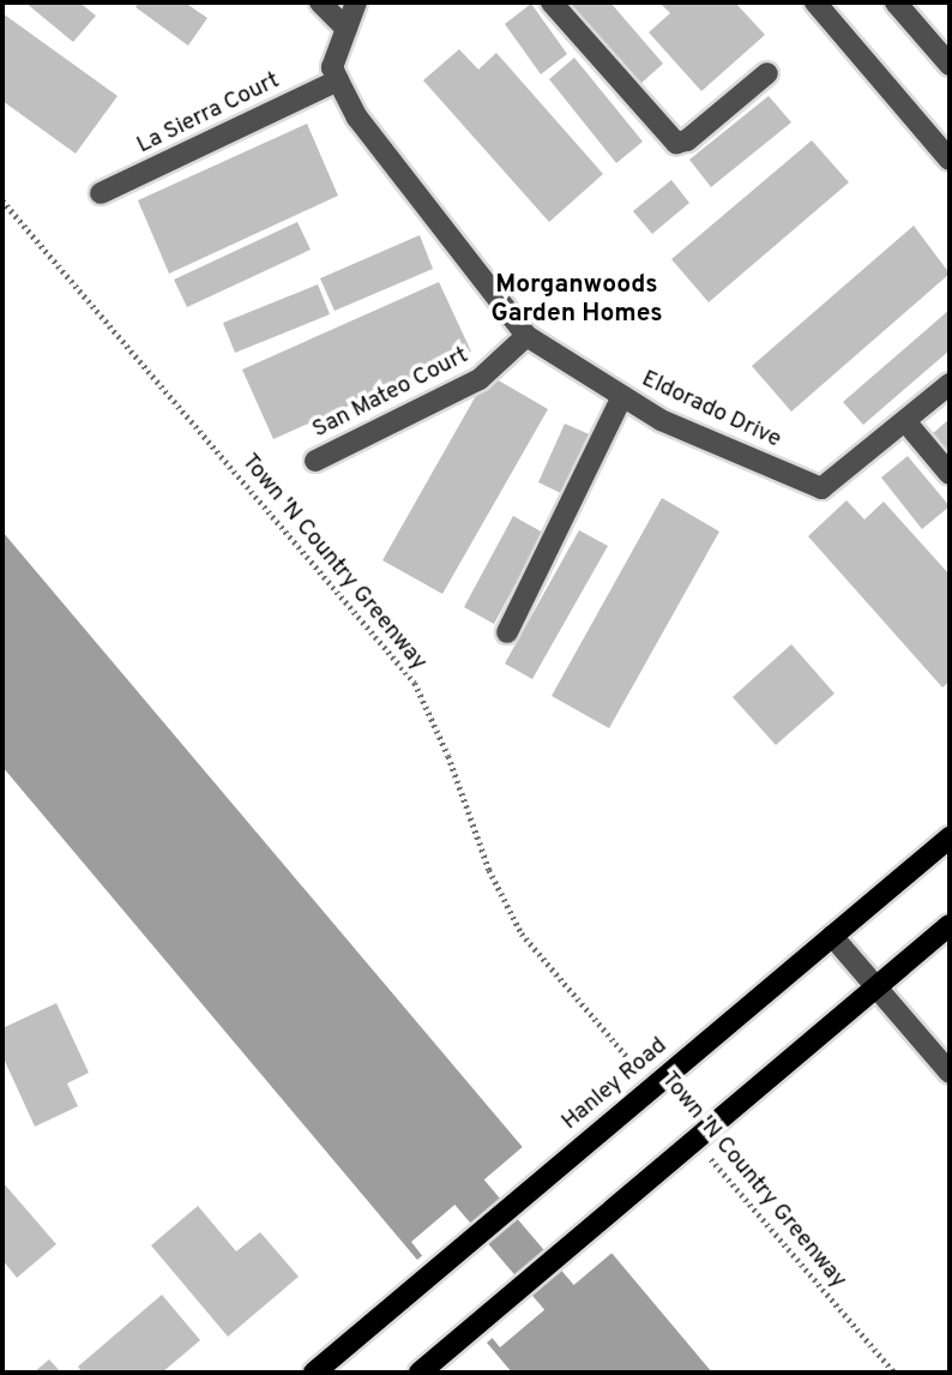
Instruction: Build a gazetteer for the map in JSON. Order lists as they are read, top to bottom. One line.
{"streets":{"main road":["Hanley Road"],"street":["La Sierra Court","San Mateo Court","Eldorado Drive"],"path":["Town 'N Country Greenway"]},"crossings":[["La Sierra Court","Eldorado Drive"],["San Mateo Court","Eldorado Drive"],["Town 'N Country Greenway","Hanley Road"]],"districts":["Morganwoods Garden Homes"]}
